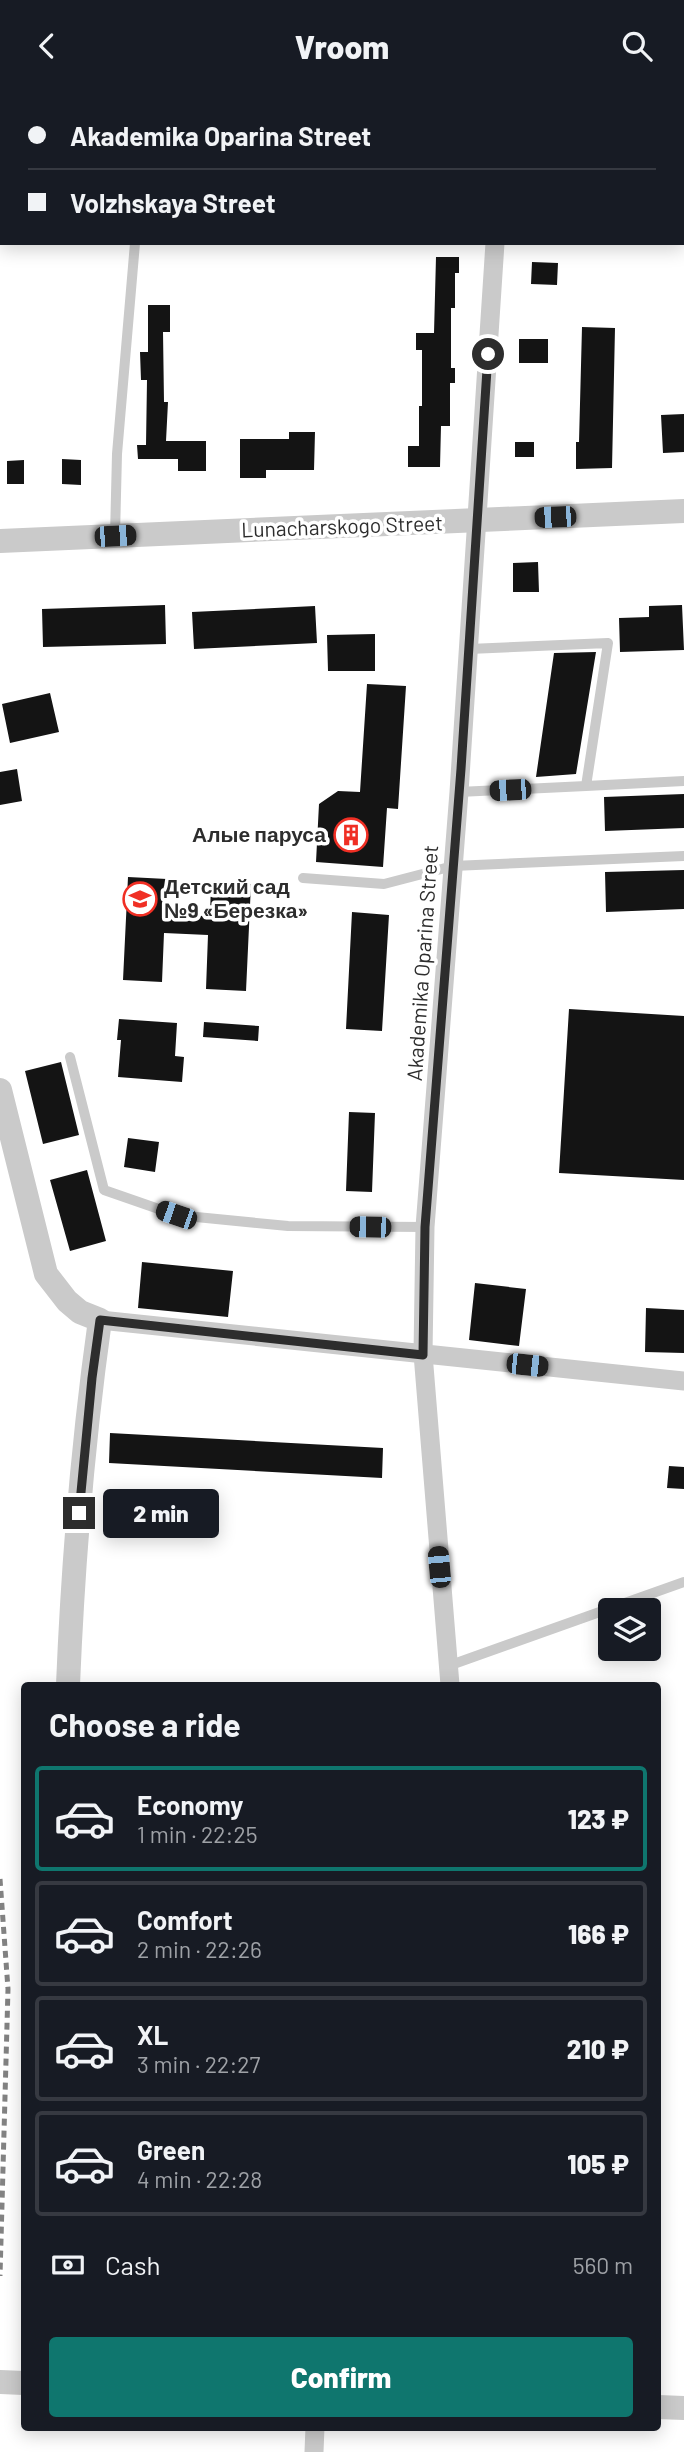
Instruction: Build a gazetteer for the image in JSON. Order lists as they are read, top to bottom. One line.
{"streets":{"street":["Lunacharskogo Street","Akademika Oparina Street"]},"crossings":[["Lunacharskogo Street","Akademika Oparina Street"]],"places":{"building":["Алые паруса"],"school or university":["Детский сад №9 «Березка»"]},"page":{"header":"Vroom","banner":["Akademika Oparina Street","Volzhskaya Street"],"bubble":"2 min","heading":"Choose a ride","list":[{"name":"Economy","note":"1 min · 22:25","value":"123 ₽"},{"name":"Comfort","note":"2 min · 22:26","value":"166 ₽"},{"name":"XL","note":"3 min · 22:27","value":"210 ₽"},{"name":"Green","note":"4 min · 22:28","value":"105 ₽"}],"pay":["Cash","560 m"],"buttons":"Confirm"}}
